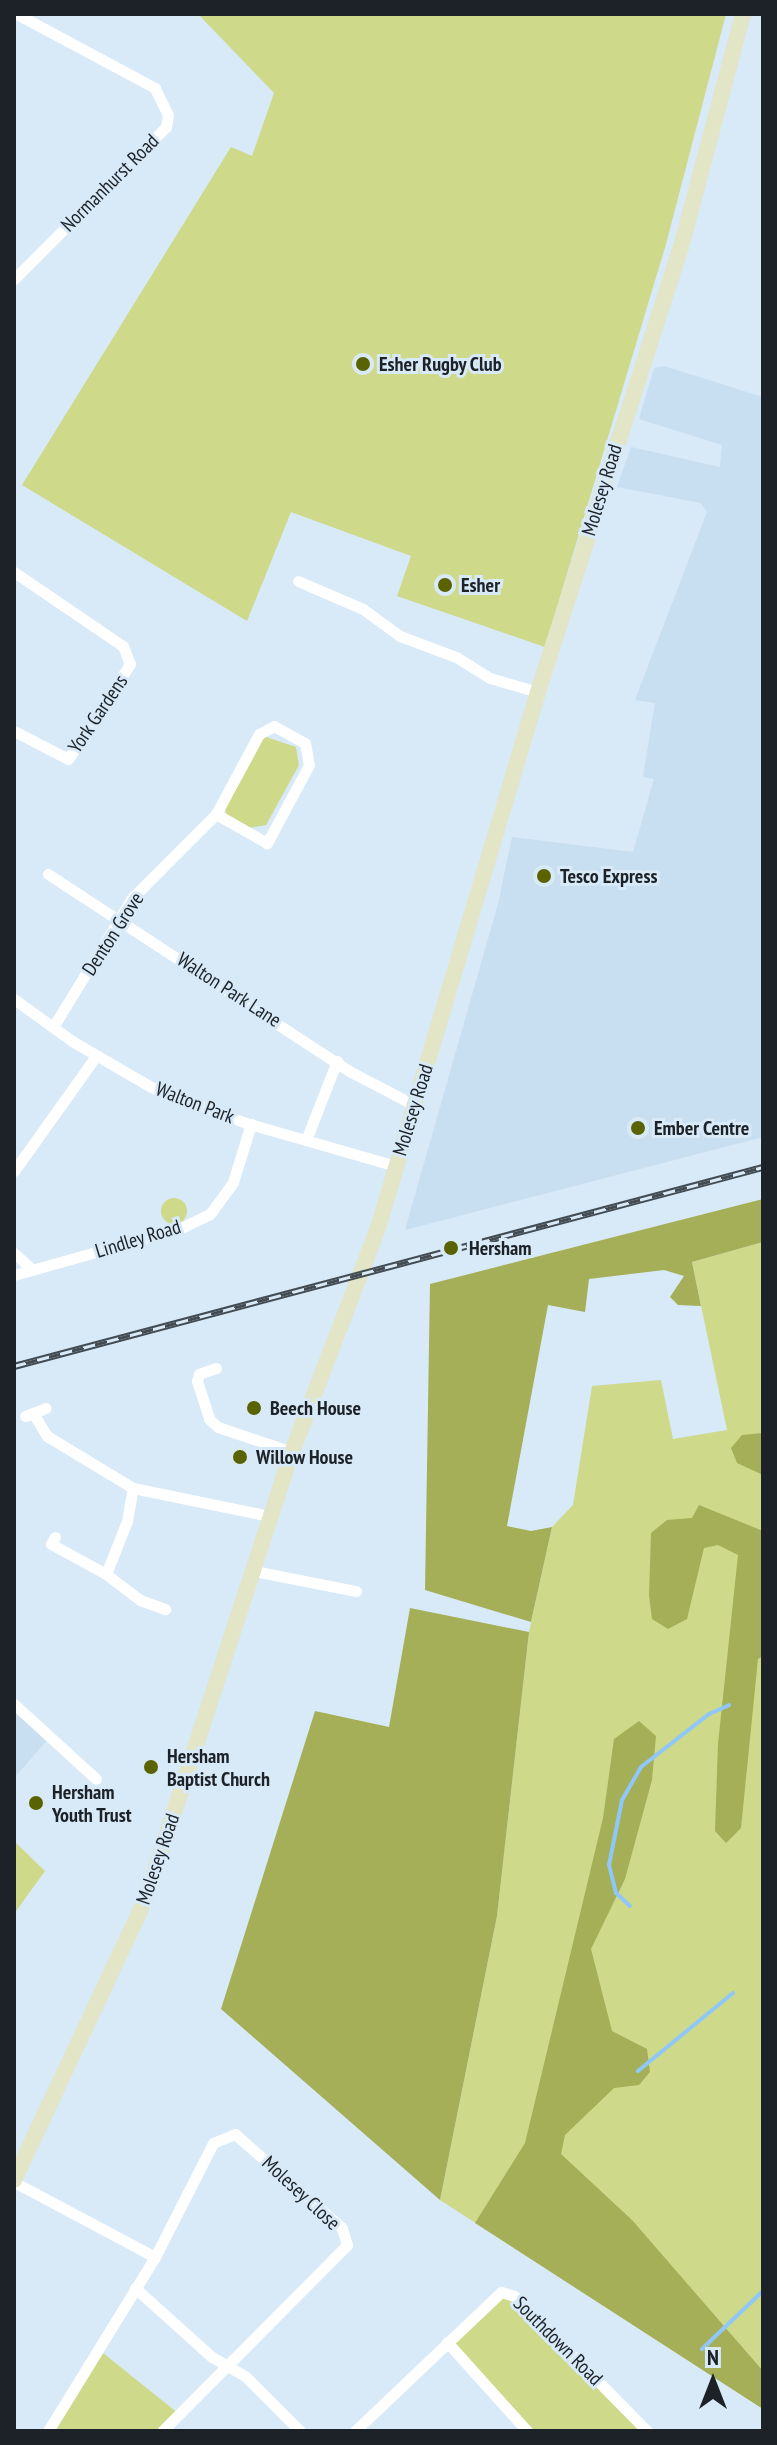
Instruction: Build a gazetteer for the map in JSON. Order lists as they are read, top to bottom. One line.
{"streets":{"street":["Normanhurst Road","Molesey Road","York Gardens","Denton Grove","Walton Park Lane","Walton Park","Lindley Road","Molesey Close","Southdown Road"]},"crossings":[["Molesey Road","Walton Park Lane"],["Molesey Road","Walton Park"],["Denton Grove","Walton Park Lane"],["Denton Grove","Walton Park"],["Walton Park","Lindley Road"]],"places":["Esher Rugby Club","Esher","Tesco Express","Ember Centre","Hersham","Beech House","Willow House","Hersham Baptist Church","Hersham Youth Trust"],"north":"top"}
